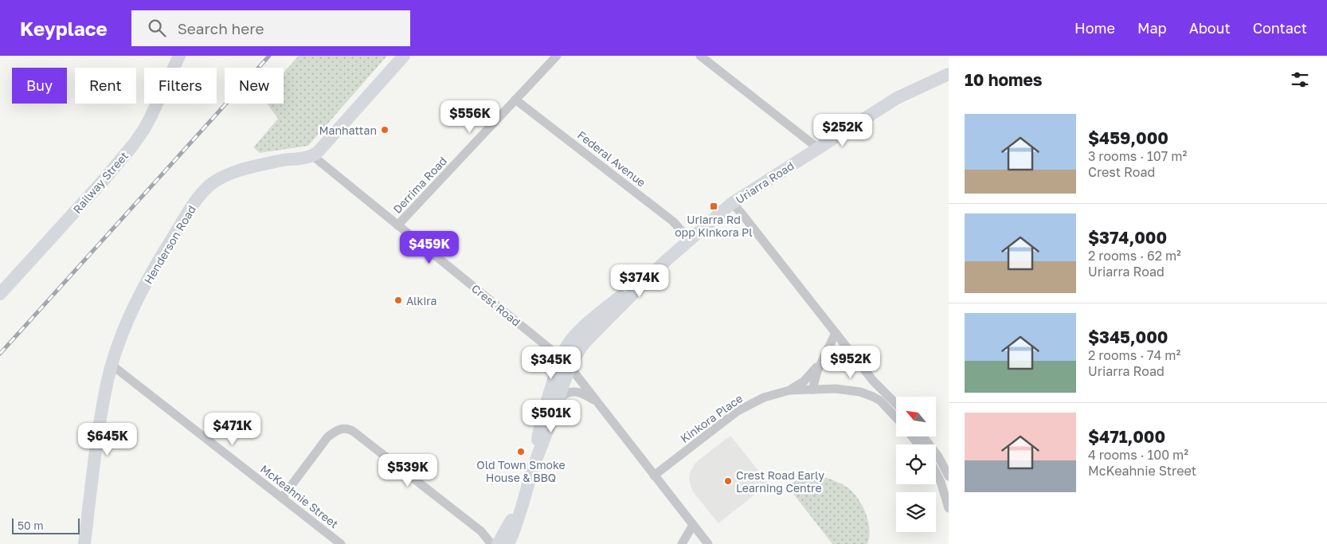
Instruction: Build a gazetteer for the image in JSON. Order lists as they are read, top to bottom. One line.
{"streets":{"main road":["Railway Street","Uriarra Road","Henderson Road"],"street":["Federal Avenue","Derrima Road","Crest Road","Kinkora Place","McKeahnie Street"]},"crossings":[["Federal Avenue","Uriarra Road"],["Federal Avenue","Derrima Road"],["Uriarra Road","Crest Road"],["Uriarra Road","Kinkora Place"],["Derrima Road","Crest Road"],["Henderson Road","Crest Road"],["Henderson Road","McKeahnie Street"],["Crest Road","Kinkora Place"]],"places":{"other":["Manhattan","Alkira","Old Town Smoke House & BBQ","Crest Road Early Learning Centre"],"transit":["Uriarra Rd opp Kinkora Pl"]},"scale_bar":"50 m","north":"top left","page":{"header":"Keyplace","search":"Search here","nav":["Home","Map","About","Contact"],"heading":"10 homes","chip":["Buy","Rent","Filters","New"],"price":["$556K","$252K","$459K","$374K","$952K","$345K","$501K","$471K","$645K","$539K"],"list":[{"name":"$459,000","note":"3 rooms · 107 m² · Crest Road"},{"name":"$374,000","note":"2 rooms · 62 m² · Uriarra Road"},{"name":"$345,000","note":"2 rooms · 74 m² · Uriarra Road"},{"name":"$471,000","note":"4 rooms · 100 m² · McKeahnie Street"}],"scale":"50 m"}}
